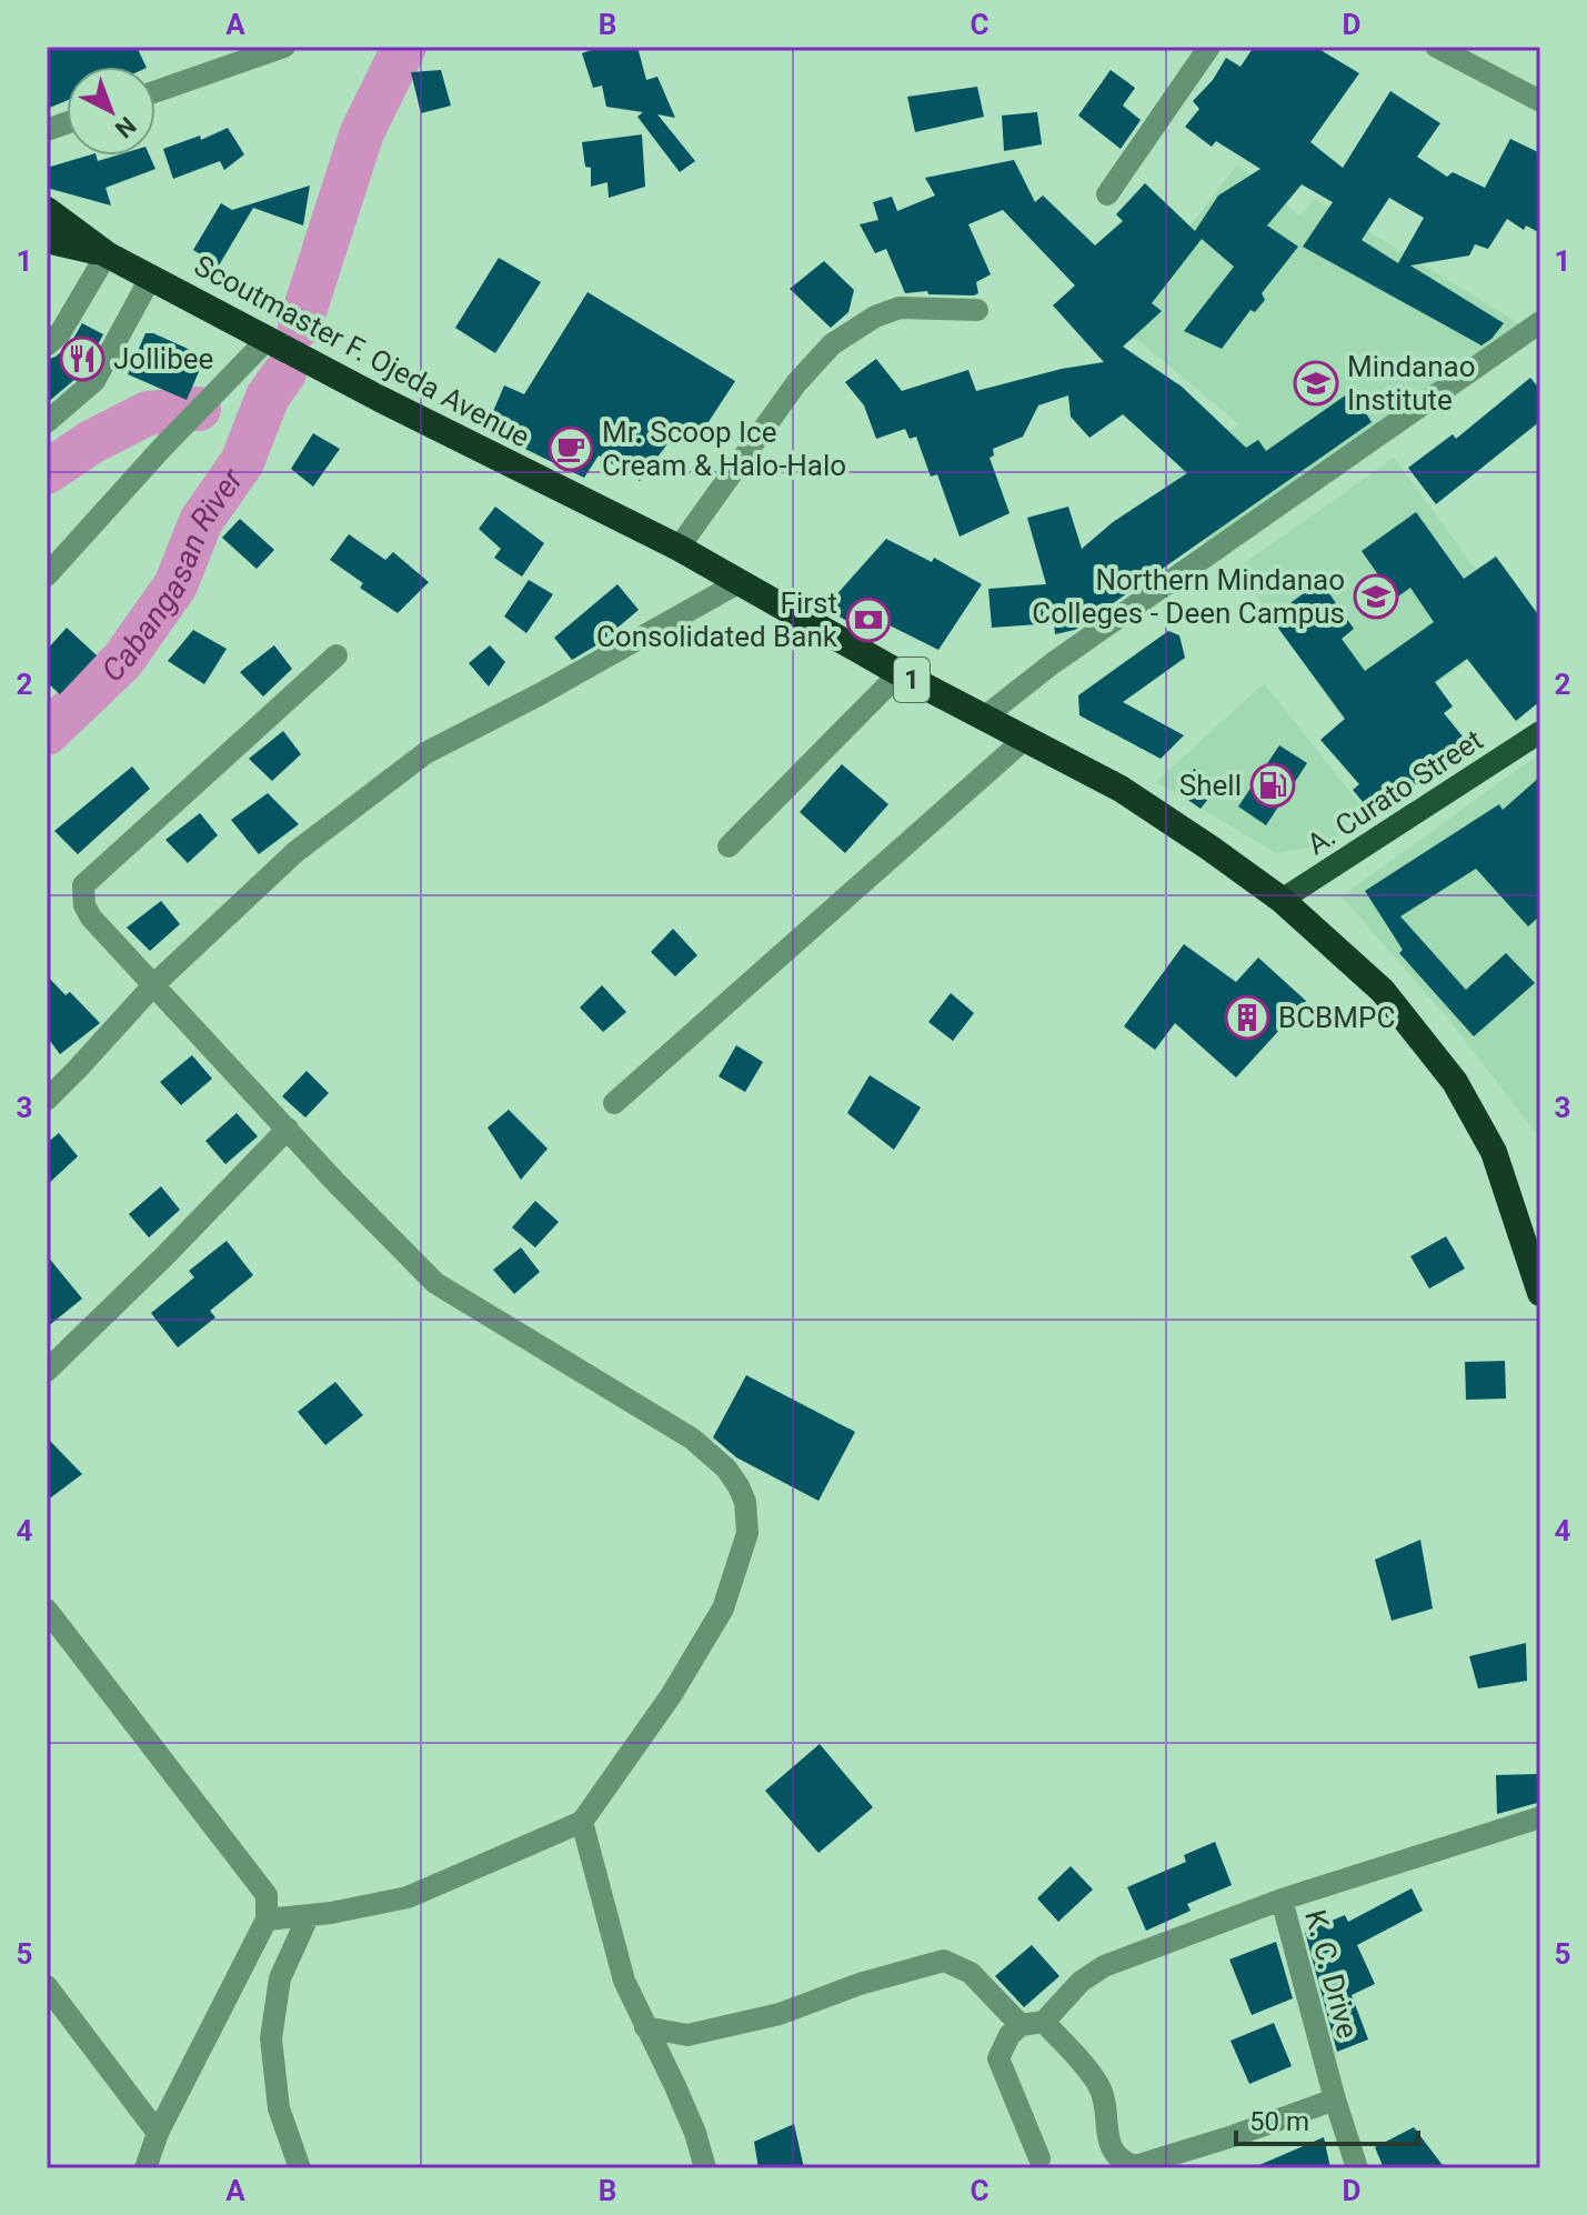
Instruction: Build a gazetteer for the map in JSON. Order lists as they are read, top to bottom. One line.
{"streets":{"highway":["Scoutmaster F. Ojeda Avenue","1"],"main road":["A. Curato Street"],"street":["K. C. Drive"]},"crossings":[["Scoutmaster F. Ojeda Avenue","A. Curato Street"]],"water":["Cabangasan River"],"places":{"restaurant":["Jollibee"],"school or university":["Mindanao Institute","Northern Mindanao Colleges - Deen Campus"],"cafe":["Mr. Scoop Ice Cream & Halo-Halo"],"bank":["First Consolidated Bank"],"fuel station":["Shell"],"building":["BCBMPC"]},"scale_bar":"50 m","north":"bottom right","grid":{"columns":["A","B","C","D"],"rows":["1","2","3","4","5"]}}
